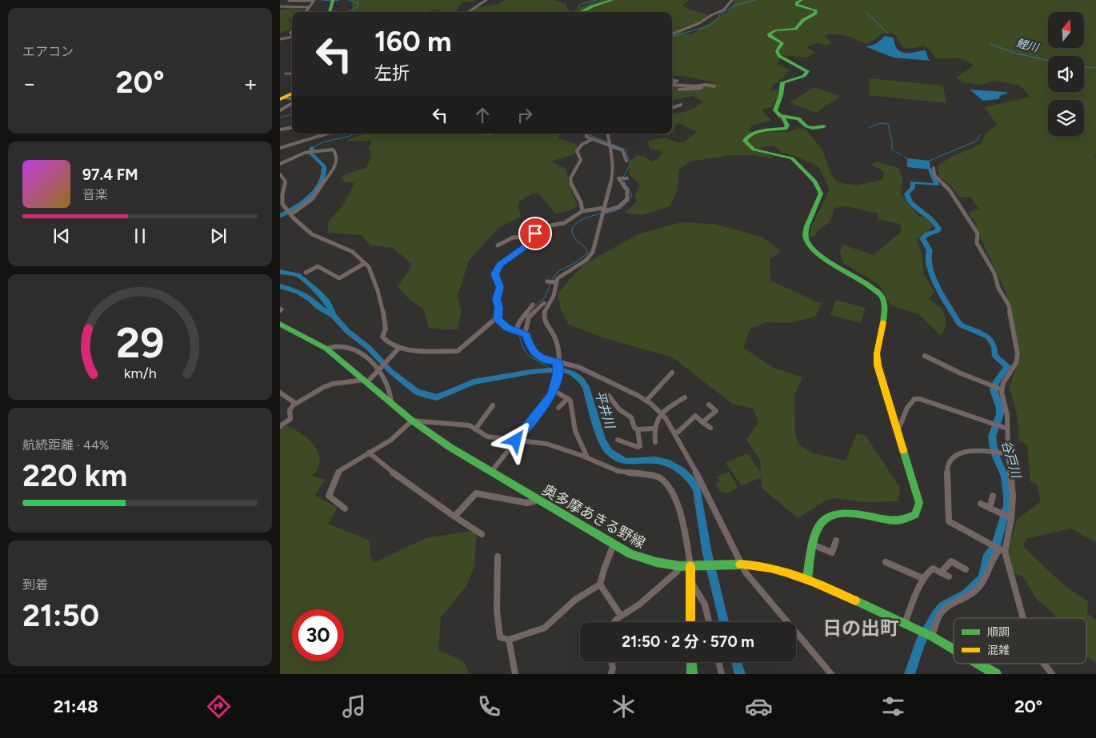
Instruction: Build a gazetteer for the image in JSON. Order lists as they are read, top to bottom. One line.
{"streets":{"street":["奥多摩あきる野線"]},"districts":["日の出町"],"water":["鯉川","平井川","谷戸川"],"legend":["順調","混雑"],"north":"top","page":{"tile":["エアコン",["航続距離 · 44%","220 km"],["到着","21:50"]],"turn":["160 m","左折"],"heat":["−","20°","+"],"song":["97.4 FM","音楽"],"limit":"30","trip":"21:50 · 2 分 · 570 m","tabs":["21:48","20°"],"gauge":["29","km/h"]}}
